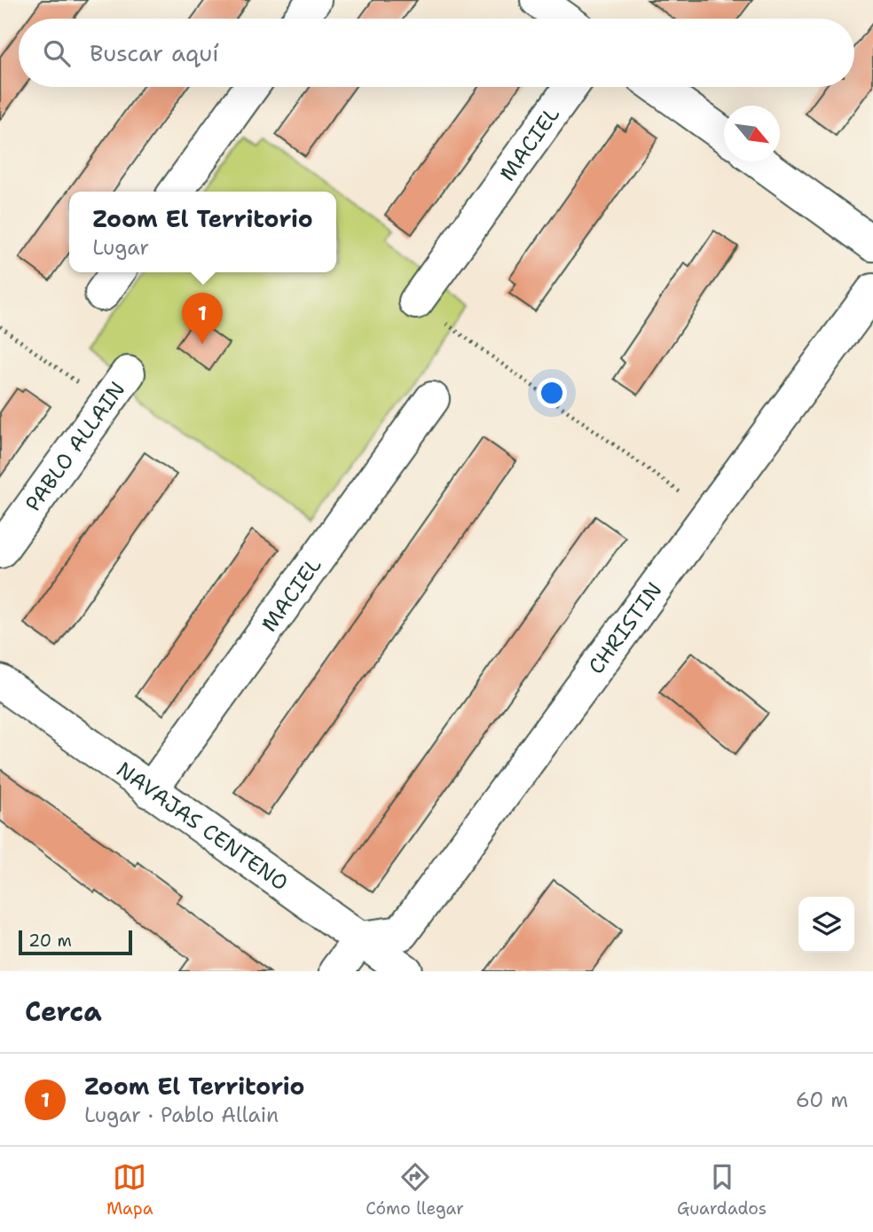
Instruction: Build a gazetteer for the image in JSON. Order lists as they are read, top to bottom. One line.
{"streets":{"street":["MACIEL","PABLO ALLAIN","CHRISTIN","NAVAJAS CENTENO"]},"crossings":[["MACIEL","NAVAJAS CENTENO"],["CHRISTIN","NAVAJAS CENTENO"]],"scale_bar":"20 m","north":"bottom right","page":{"search":"Buscar aquí","popup":["Zoom El Territorio","Lugar"],"pins":"1","scale":"20 m","heading":"Cerca","list":[{"mark":"1","name":"Zoom El Territorio","note":"Lugar · Pablo Allain","value":"60 m"}],"nav":["Mapa","Cómo llegar","Guardados"]}}
